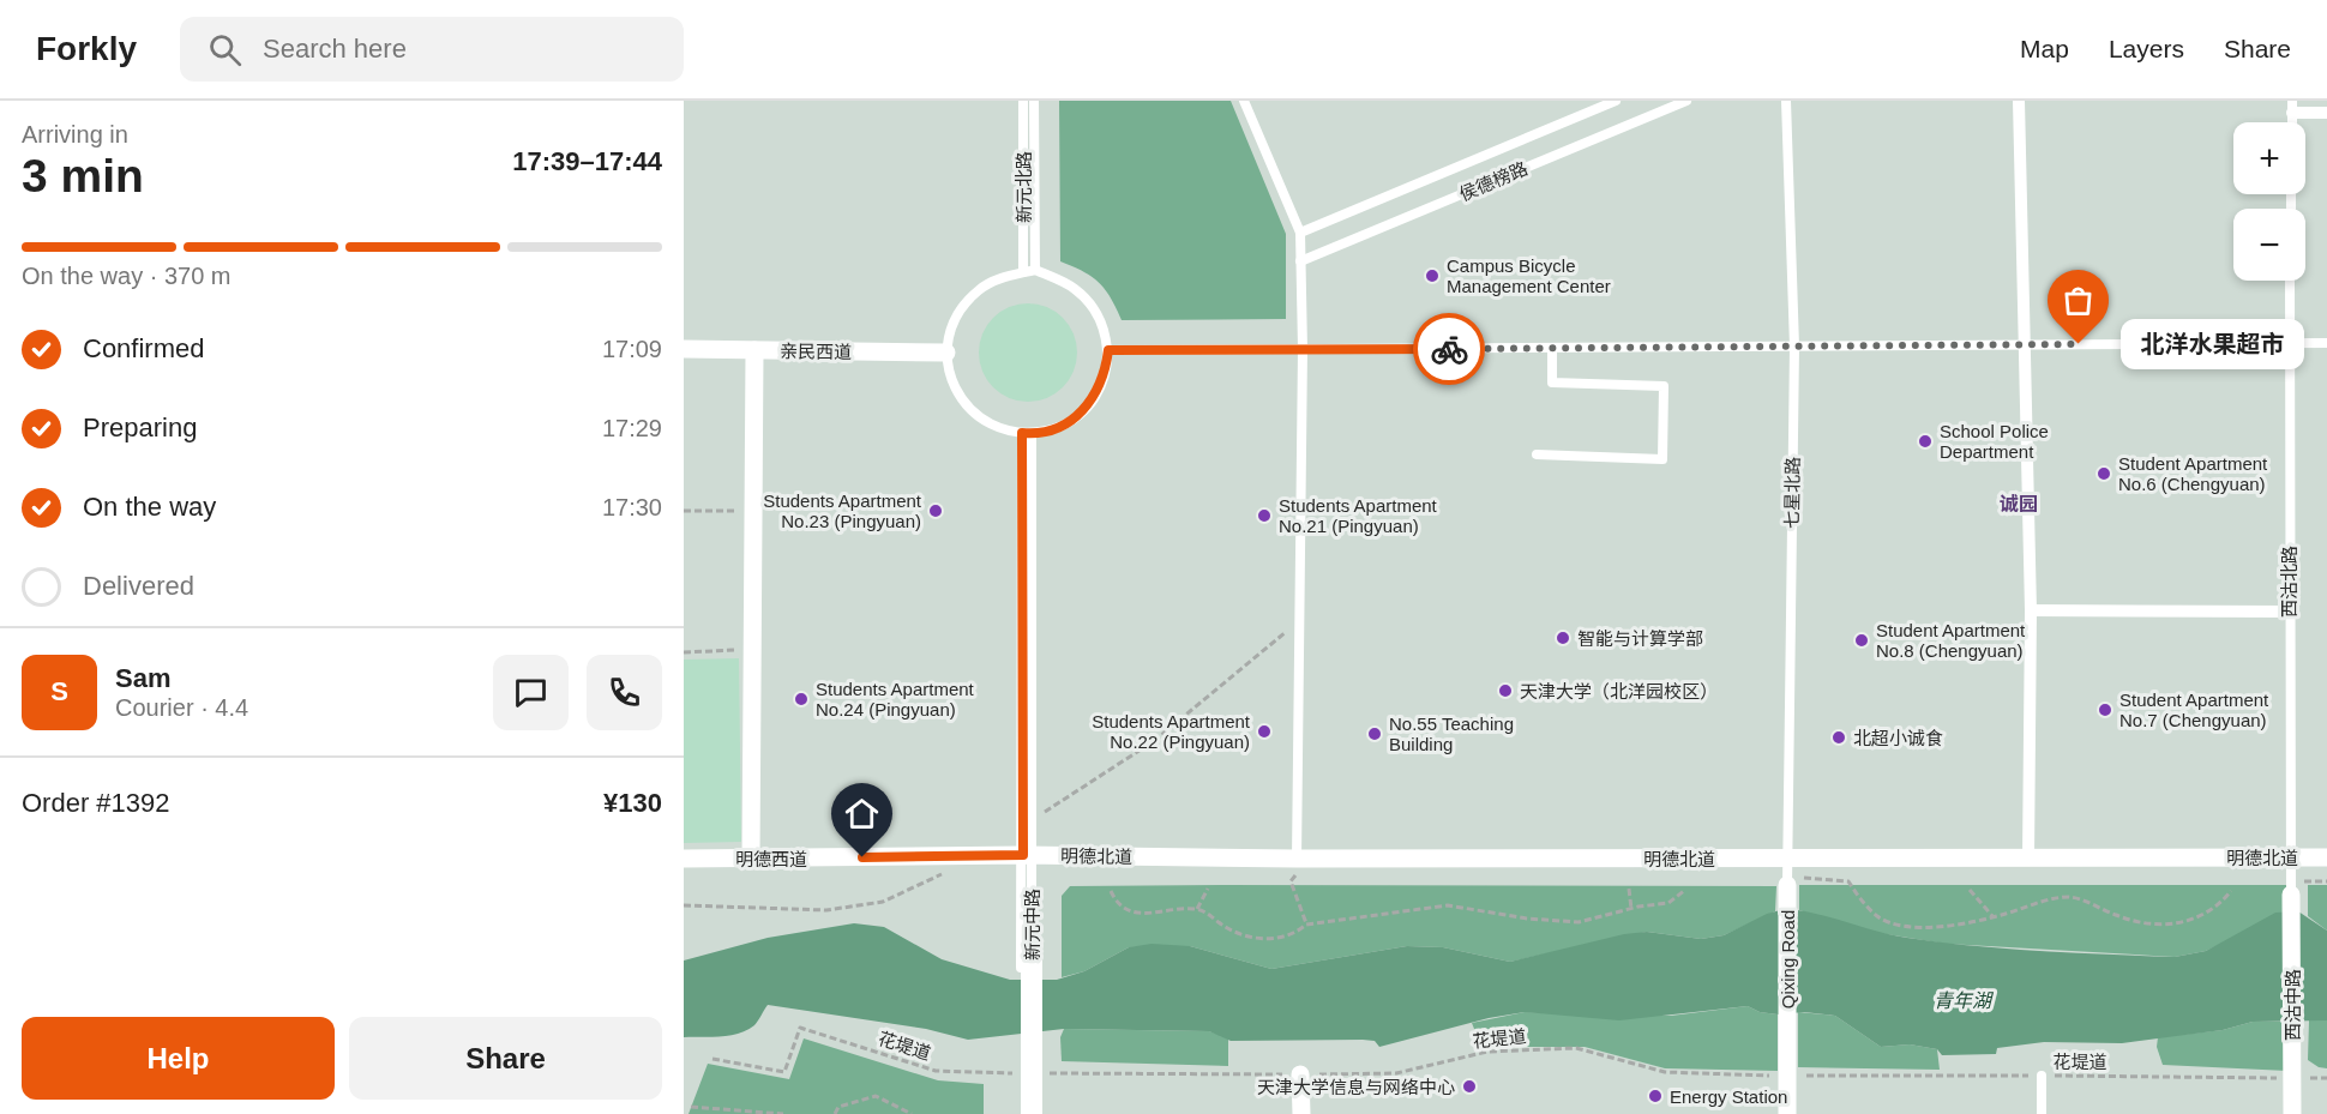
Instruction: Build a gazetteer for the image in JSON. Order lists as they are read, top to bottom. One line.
{"streets":{"street":["亲民西道","明德北道","明德西道","新元中路","Qixing Road","西沽中路"],"lane":["侯德榜路","新元北路","七星北路","西沽北路"],"path":["花堤道"]},"crossings":[["新元北路","亲民西道"],["新元北路","新元中路"],["亲民西道","新元中路"],["七星北路","明德北道"],["七星北路","Qixing Road"],["西沽北路","明德北道"],["西沽北路","西沽中路"],["明德北道","明德西道"],["明德北道","新元中路"],["明德北道","Qixing Road"],["明德西道","新元中路"],["新元中路","花堤道"],["Qixing Road","花堤道"],["西沽中路","花堤道"]],"districts":["诚园"],"water":["青年湖"],"places":["Campus Bicycle Management Center","北洋水果超市","School Police Department","Student Apartment No.6 (Chengyuan)","Students Apartment No.23 (Pingyuan)","Students Apartment No.21 (Pingyuan)","智能与计算学部","Student Apartment No.8 (Chengyuan)","天津大学（北洋园校区）","Students Apartment No.24 (Pingyuan)","Student Apartment No.7 (Chengyuan)","Students Apartment No.22 (Pingyuan)","No.55 Teaching Building","北超小诚食","天津大学信息与网络中心","Energy Station"],"page":{"header":"Forkly","search":"Search here","nav":["Map","Layers","Share"],"heading":["3 min","Arriving in","17:39–17:44"],"panel":["Sam","Courier · 4.4","Order #1392","¥130"],"map_buttons":["+","−"],"bar":"On the way · 370 m","list":[["Confirmed","17:09"],["Preparing","17:29"],["On the way","17:30"],"Delivered"],"bubble":"北洋水果超市","round":"S","buttons":["Help","Share"]}}
